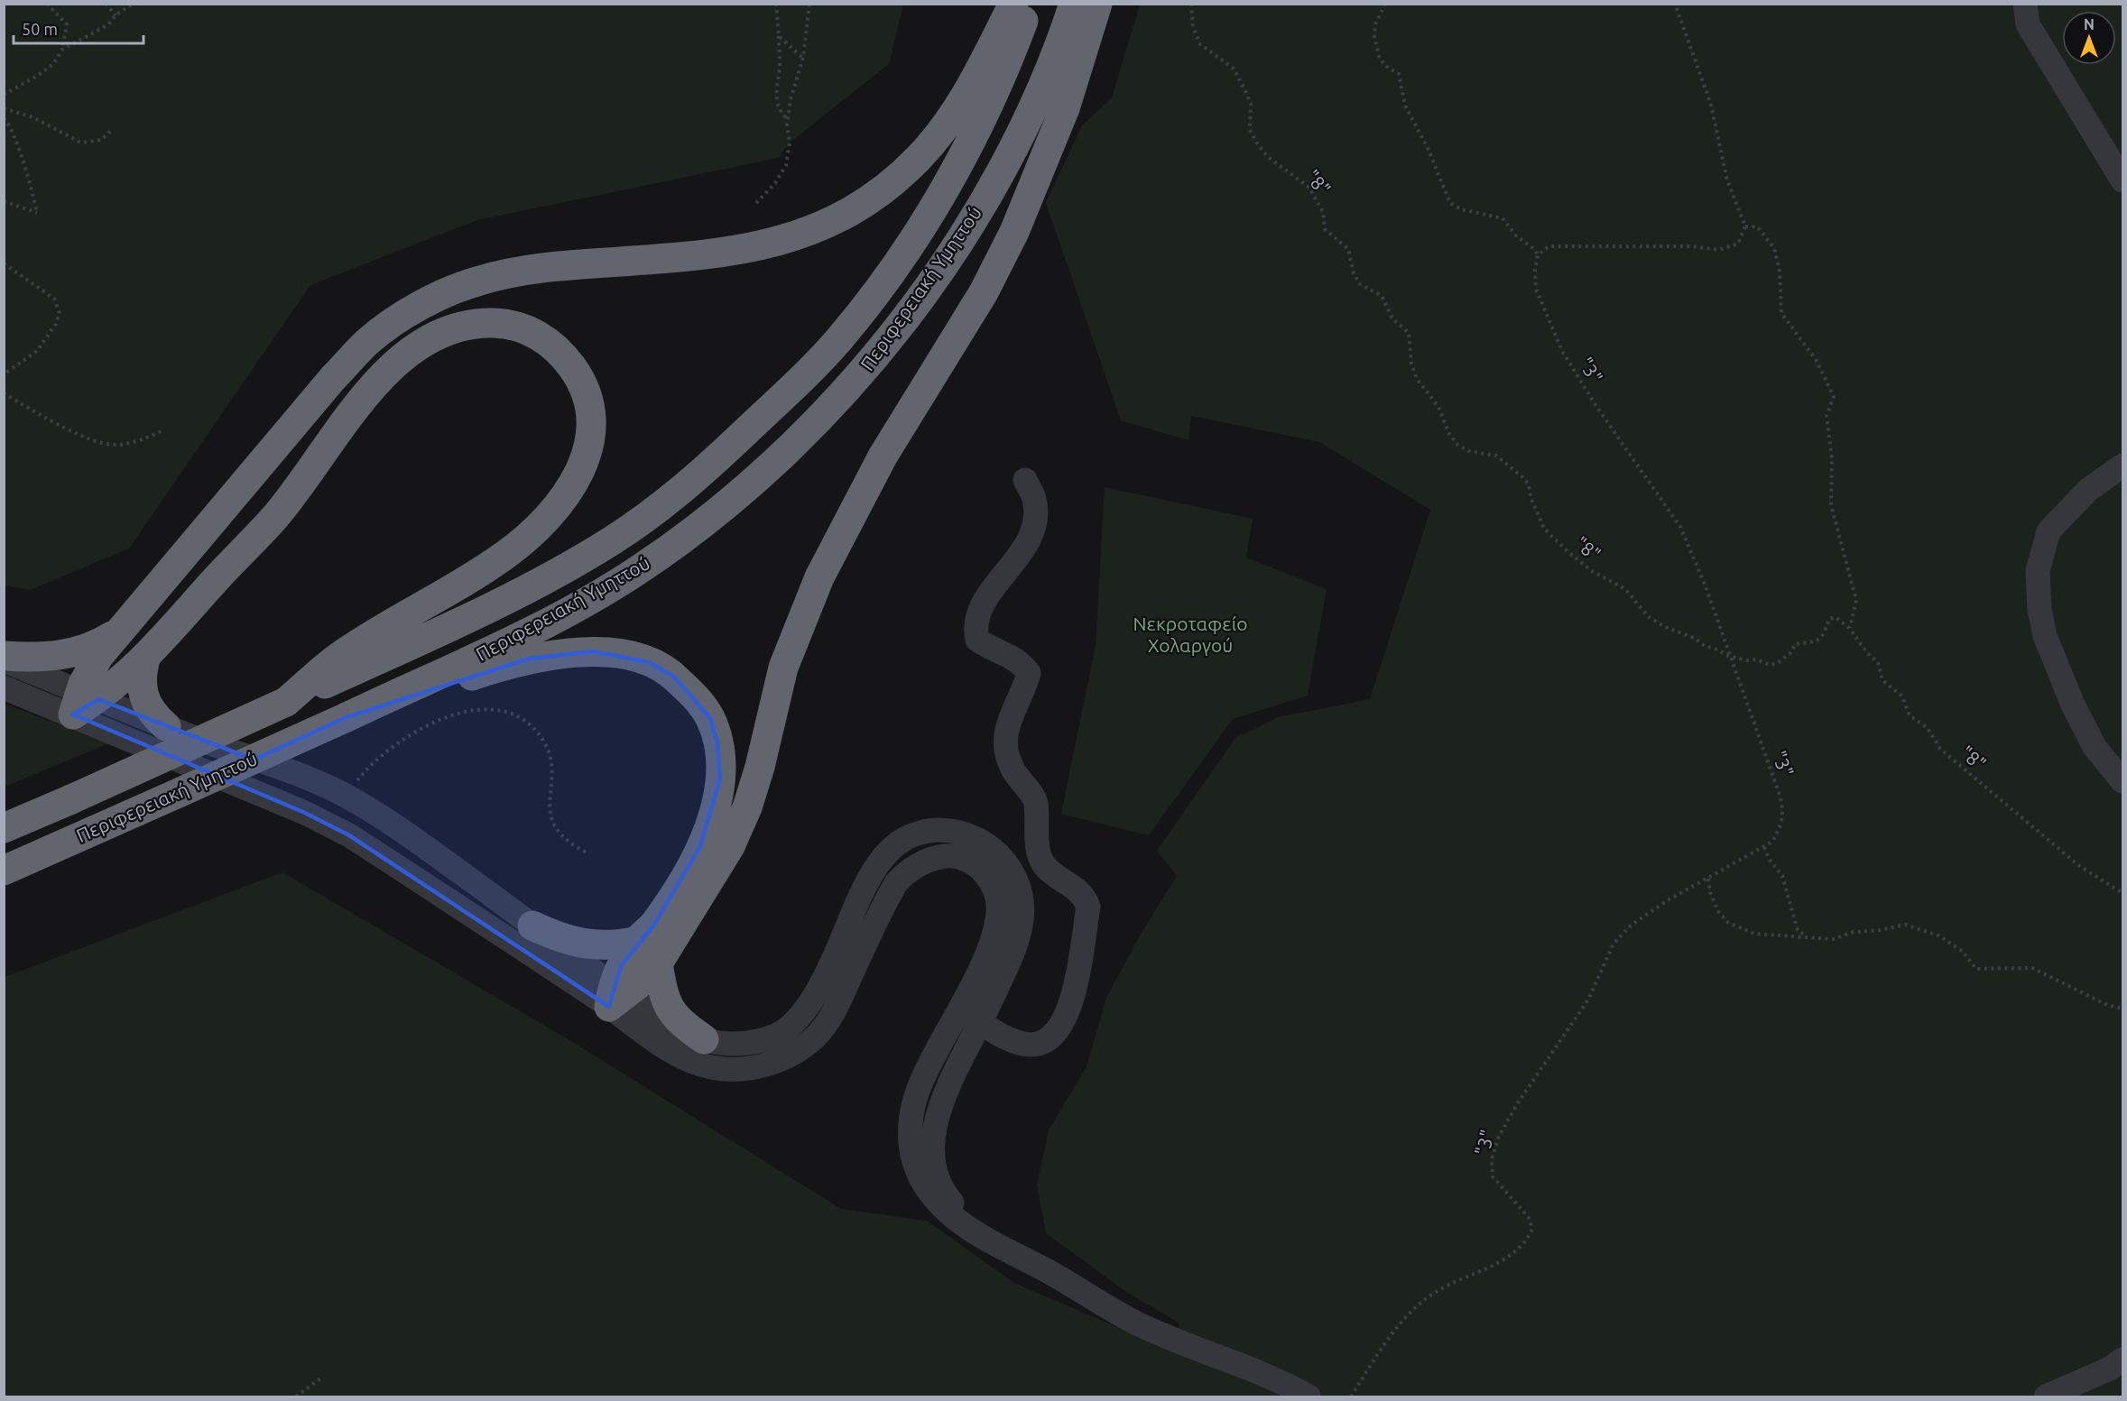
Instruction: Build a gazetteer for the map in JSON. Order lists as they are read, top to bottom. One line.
{"streets":{"highway":["Περιφερειακή Υμηττού"],"path":["\"8\"","\"3\""]},"crossings":[["\"8\"","\"3\""]],"parks":["Νεκροταφείο Χολαργού"],"scale_bar":"50 m","north":"top"}
